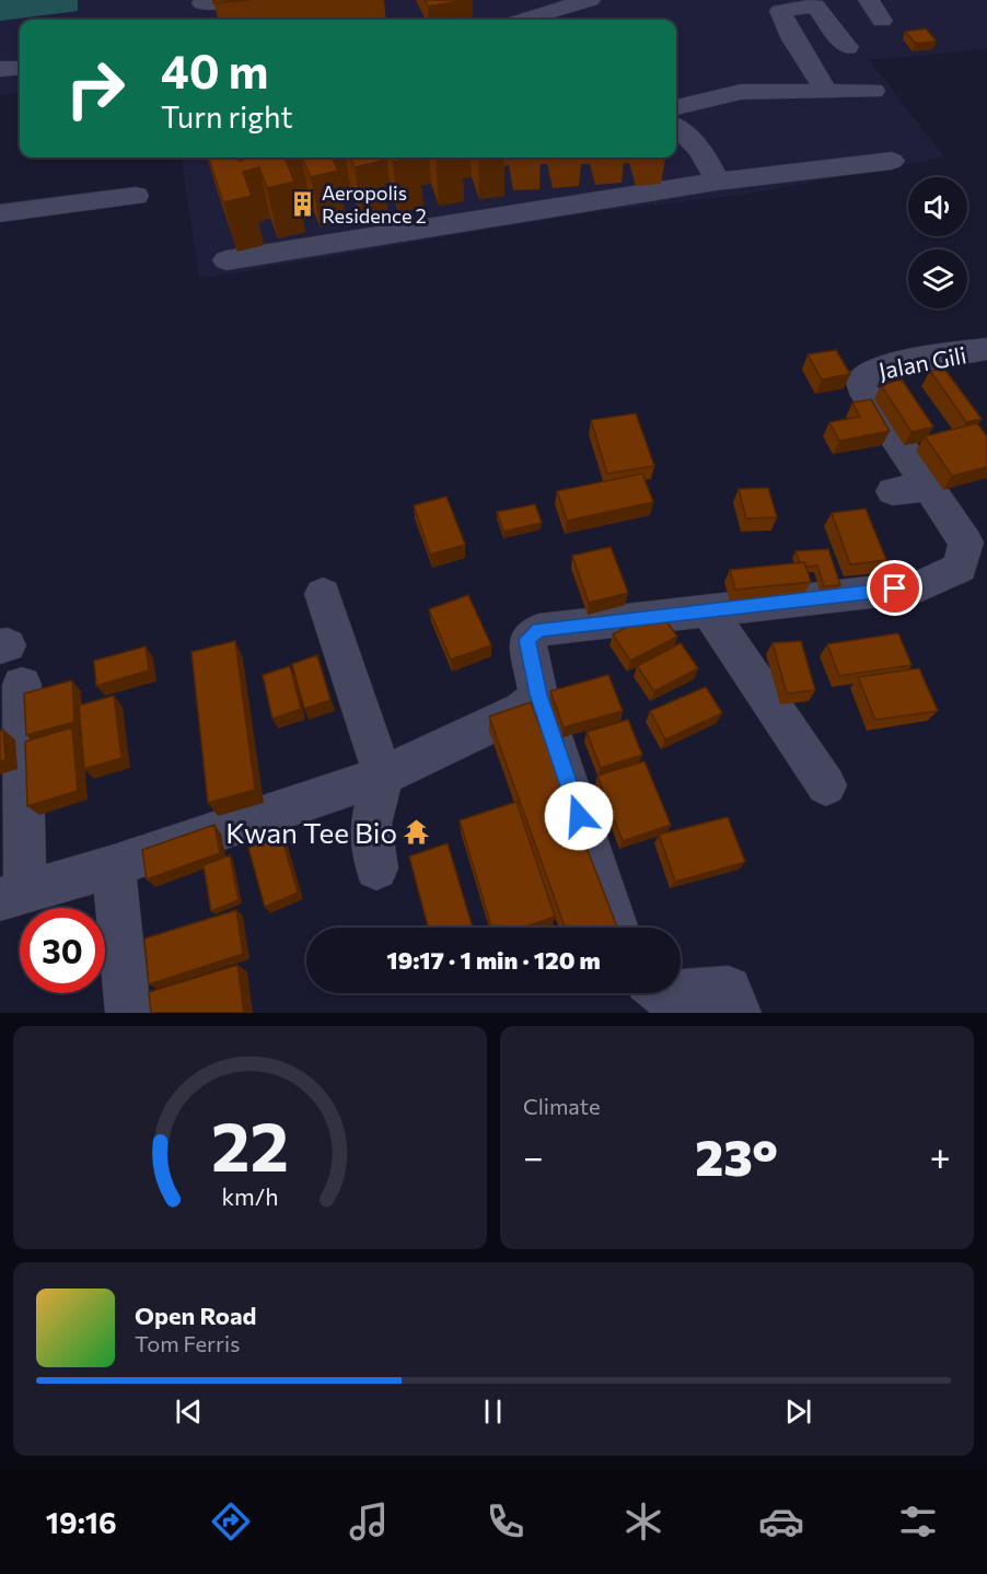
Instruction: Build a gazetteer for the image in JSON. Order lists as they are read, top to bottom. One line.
{"streets":{"street":["Jalan Gili"]},"places":{"building":["Aeropolis Residence 2"],"temple":["Kwan Tee Bio"]},"page":{"turn":["40 m","Turn right"],"limit":"30","trip":"19:17 · 1 min · 120 m","tile":"Climate","heat":["−","23°","+"],"song":["Open Road","Tom Ferris"],"tabs":"19:16","gauge":["22","km/h"]}}
